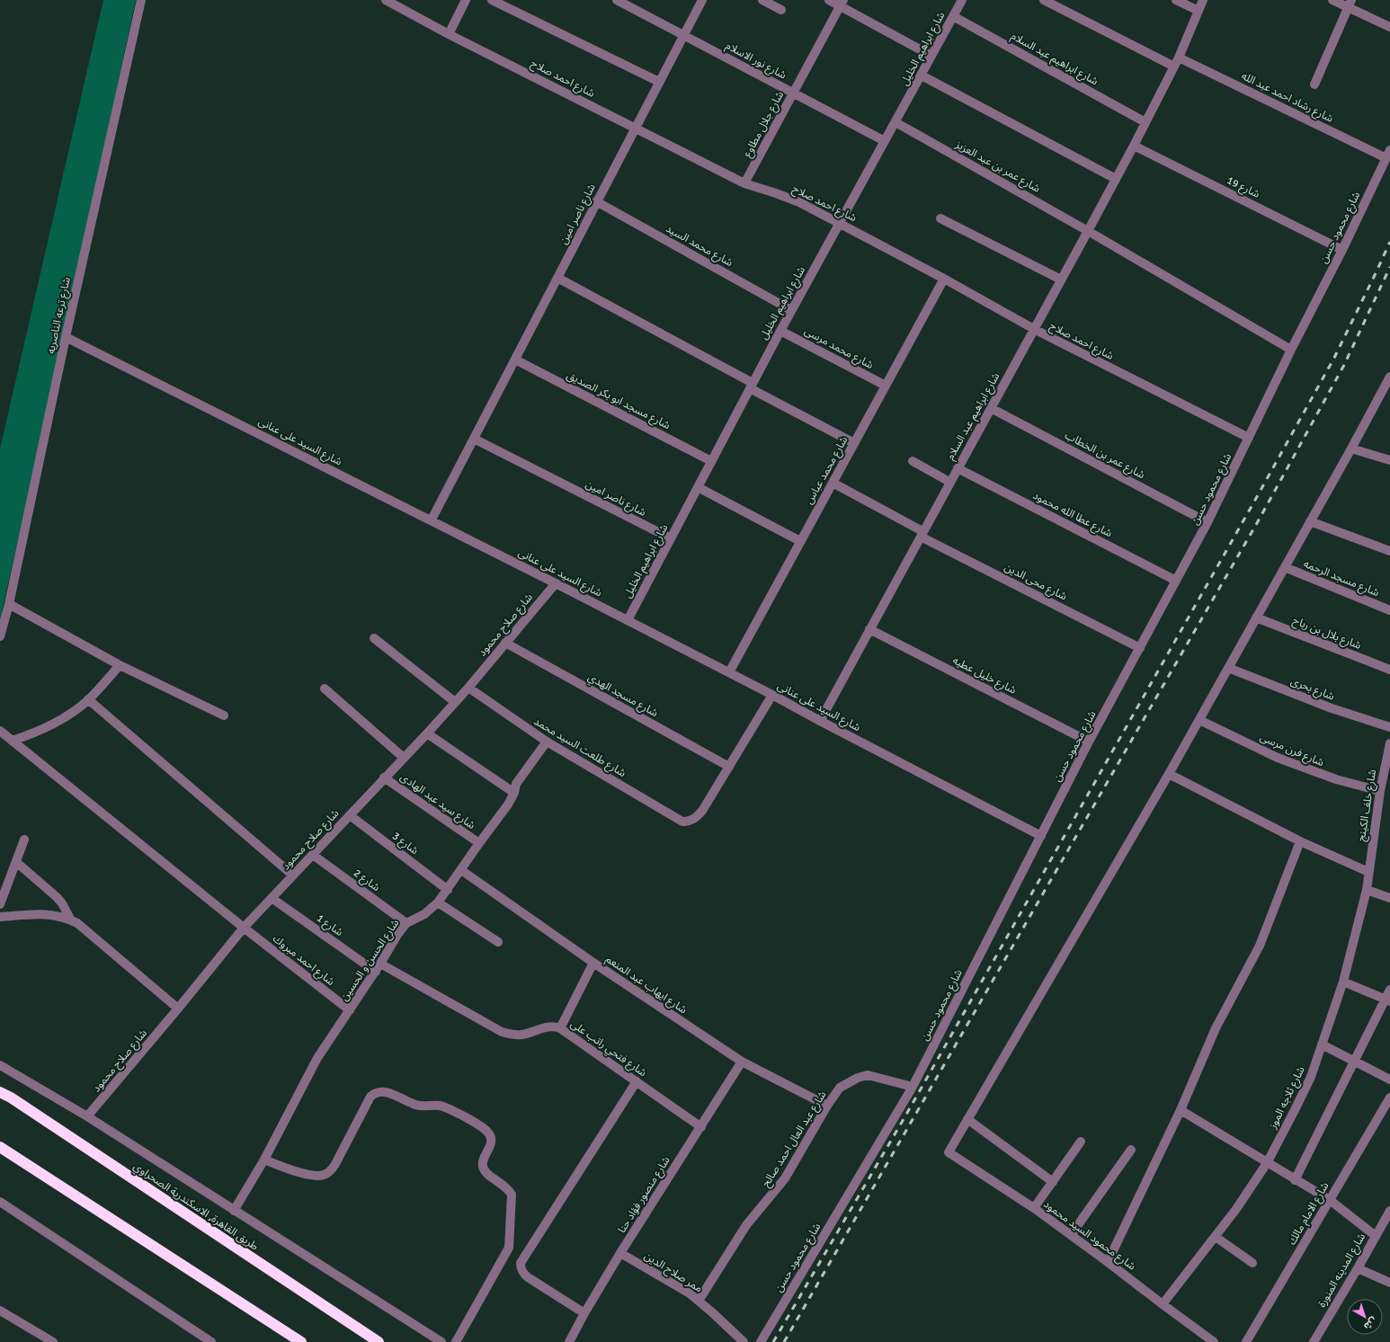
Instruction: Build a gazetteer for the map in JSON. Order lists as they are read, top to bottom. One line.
{"streets":{"highway":["طريق القاهرة, الاسكندرية الصحراوي"],"street":["شارع ابراهيم الخليل","شارع ابراهيم عبد السلام","شارع نور الاسلام","شارع احمد صلاح","شارع رشاد احمد عبد الله","شارع جلال مطاوع","شارع عمر بن عبد العزيز","شارع 19","شارع ناصر امين","شارع محمود حسن","شارع محمد السيد","شارع ترعه الناصريه","شارع محمد مرسى","شارع مسجد ابو بكر الصديق","شارع السيد على عنانى","شارع عمر بن الخطاب","شارع محمد عباس","شارع عطا الله محمود","شارع مسجد الرحمه","شارع محى الدين","شارع صلاح محمود","شارع بلال بن رباح","شارع خليل عطيه","شارع بحرى","شارع مسجد الهدي","شارع طلعت السيد محمد","شارع فرن مرسى","شارع سيد عبد الهادى","شارع خلف الكينج","شارع 3","شارع 2","شارع 1","شارع احمد مبروك","شارع الحسن و الحسين","شارع ايهاب عبد المنعم","شارع فتحي راتب على","شارع ثلاجه الموز","شارع عبد العال احمد صالح","شارع منصور فؤاد حنا","شارع الامام مالك","شارع محمود السيد محمود","شارع المدينه المنورة","ممر صلاح الدين"]},"crossings":[["شارع ابراهيم الخليل","شارع ابراهيم عبد السلام"],["شارع ابراهيم الخليل","شارع نور الاسلام"],["شارع ابراهيم الخليل","شارع احمد صلاح"],["شارع ابراهيم الخليل","شارع عمر بن عبد العزيز"],["شارع ابراهيم الخليل","شارع ناصر امين"],["شارع ابراهيم الخليل","شارع محمد السيد"],["شارع ابراهيم الخليل","شارع محمد مرسى"],["شارع ابراهيم الخليل","شارع مسجد ابو بكر الصديق"],["شارع ابراهيم الخليل","شارع السيد على عنانى"],["شارع ابراهيم عبد السلام","شارع احمد صلاح"],["شارع ابراهيم عبد السلام","شارع رشاد احمد عبد الله"],["شارع ابراهيم عبد السلام","شارع عمر بن عبد العزيز"],["شارع ابراهيم عبد السلام","شارع 19"],["شارع ابراهيم عبد السلام","شارع السيد على عنانى"],["شارع ابراهيم عبد السلام","شارع عمر بن الخطاب"],["شارع ابراهيم عبد السلام","شارع عطا الله محمود"],["شارع ابراهيم عبد السلام","شارع محى الدين"],["شارع ابراهيم عبد السلام","شارع خليل عطيه"],["شارع نور الاسلام","شارع جلال مطاوع"],["شارع نور الاسلام","شارع ناصر امين"],["شارع احمد صلاح","شارع جلال مطاوع"],["شارع احمد صلاح","شارع ناصر امين"],["شارع احمد صلاح","شارع محمود حسن"],["شارع احمد صلاح","شارع محمد عباس"],["شارع رشاد احمد عبد الله","شارع محمود حسن"],["شارع عمر بن عبد العزيز","شارع محمود حسن"],["شارع 19","شارع محمود حسن"],["شارع ناصر امين","شارع محمد السيد"],["شارع ناصر امين","شارع مسجد ابو بكر الصديق"],["شارع ناصر امين","شارع السيد على عنانى"],["شارع محمود حسن","شارع السيد على عنانى"],["شارع محمود حسن","شارع عمر بن الخطاب"],["شارع محمود حسن","شارع عطا الله محمود"],["شارع محمود حسن","شارع محى الدين"],["شارع محمود حسن","شارع خليل عطيه"],["شارع محمود حسن","شارع عبد العال احمد صالح"],["شارع ترعه الناصريه","شارع السيد على عنانى"],["شارع محمد مرسى","شارع محمد عباس"],["شارع السيد على عنانى","شارع محمد عباس"],["شارع السيد على عنانى","شارع صلاح محمود"],["شارع محمد عباس","شارع محى الدين"],["شارع صلاح محمود","شارع مسجد الهدي"],["شارع صلاح محمود","شارع طلعت السيد محمد"],["شارع صلاح محمود","شارع سيد عبد الهادى"],["شارع صلاح محمود","شارع 3"],["شارع صلاح محمود","شارع 2"],["شارع صلاح محمود","شارع 1"],["شارع صلاح محمود","شارع احمد مبروك"],["شارع مسجد الهدي","شارع طلعت السيد محمد"],["شارع طلعت السيد محمد","شارع الحسن و الحسين"],["شارع فرن مرسى","شارع خلف الكينج"],["شارع سيد عبد الهادى","شارع الحسن و الحسين"],["شارع خلف الكينج","شارع ثلاجه الموز"],["شارع 3","شارع الحسن و الحسين"],["شارع 2","شارع الحسن و الحسين"],["شارع 1","شارع الحسن و الحسين"],["شارع 1","شارع فتحي راتب على"],["شارع احمد مبروك","شارع الحسن و الحسين"],["شارع الحسن و الحسين","شارع ايهاب عبد المنعم"],["شارع الحسن و الحسين","شارع فتحي راتب على"],["شارع ايهاب عبد المنعم","شارع عبد العال احمد صالح"],["شارع ايهاب عبد المنعم","شارع منصور فؤاد حنا"],["شارع فتحي راتب على","شارع منصور فؤاد حنا"],["شارع ثلاجه الموز","شارع محمود السيد محمود"],["شارع عبد العال احمد صالح","ممر صلاح الدين"],["شارع منصور فؤاد حنا","ممر صلاح الدين"]],"north":"bottom right"}
